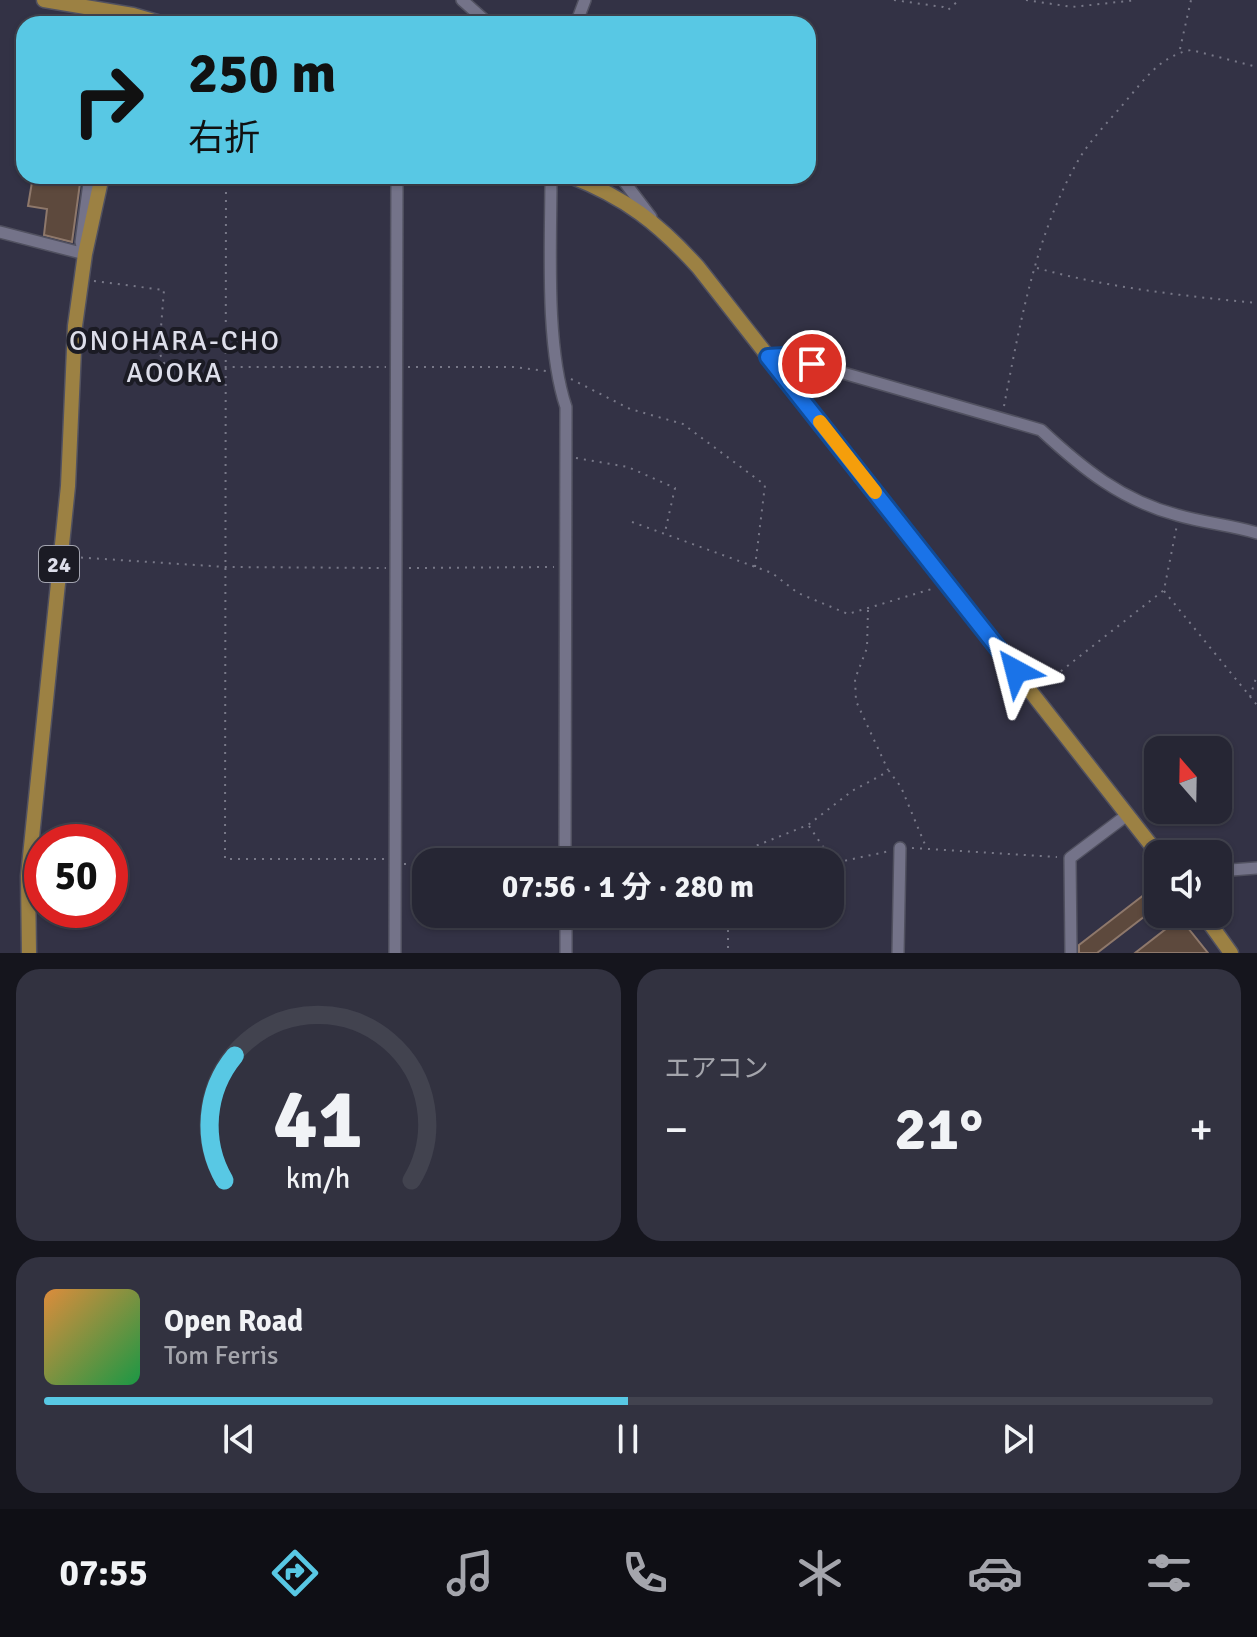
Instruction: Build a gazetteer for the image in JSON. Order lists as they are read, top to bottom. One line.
{"streets":{"main road":["24"]},"districts":["ONOHARA-CHO AOOKA"],"north":"top","page":{"turn":["250 m","右折"],"limit":"50","trip":"07:56 · 1 分 · 280 m","tile":"エアコン","heat":["−","21°","+"],"song":["Open Road","Tom Ferris"],"tabs":"07:55","gauge":["41","km/h"]}}
